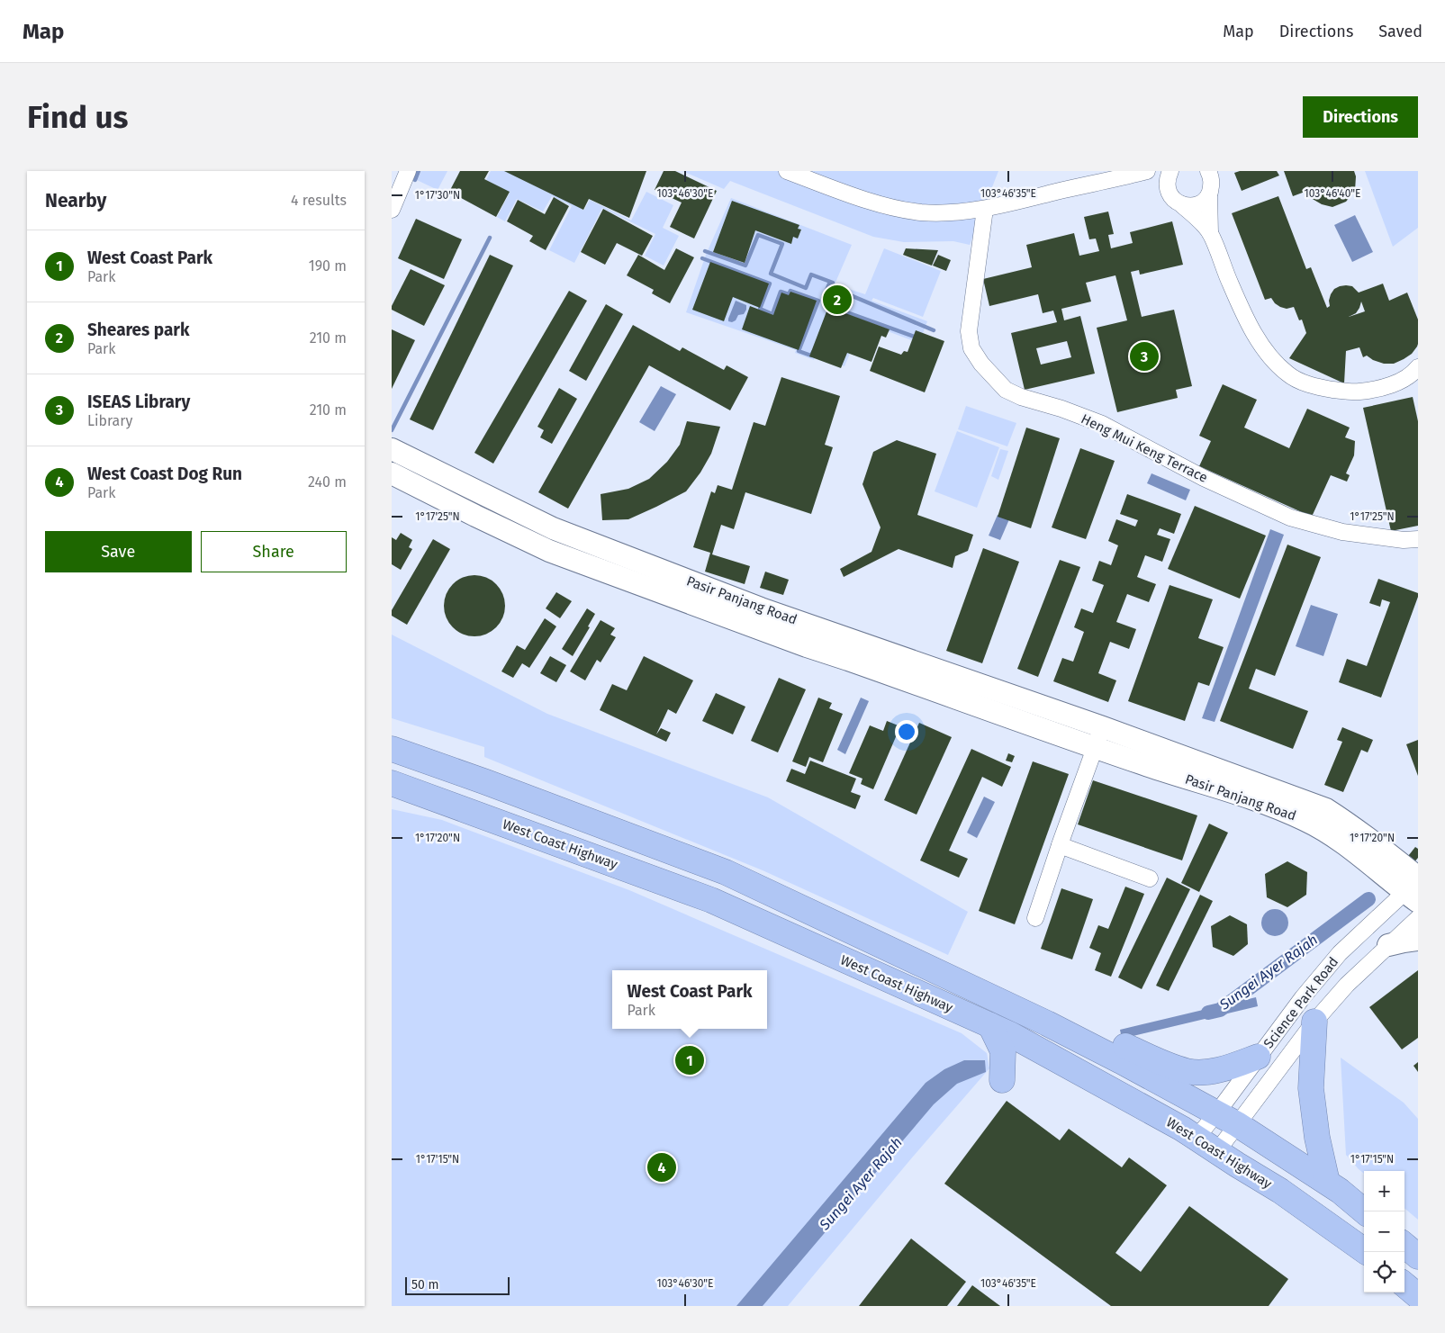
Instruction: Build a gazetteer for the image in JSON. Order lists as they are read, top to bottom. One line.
{"streets":{"highway":["West Coast Highway"],"main road":["Pasir Panjang Road"],"street":["Heng Mui Keng Terrace","Science Park Road"]},"crossings":[["Pasir Panjang Road","Science Park Road"],["West Coast Highway","Science Park Road"]],"water":["Sungei Ayer Rajah"],"scale_bar":"50 m","page":{"header":"Map","nav":["Map","Directions","Saved"],"buttons":["Directions",["Save","Share"]],"title":"Find us","heading":["Nearby","4 results"],"list":[{"mark":"1","name":"West Coast Park","note":"Park","value":"190 m"},{"mark":"2","name":"Sheares park","note":"Park","value":"210 m"},{"mark":"3","name":"ISEAS Library","note":"Library","value":"210 m"},{"mark":"4","name":"West Coast Dog Run","note":"Park","value":"240 m"}],"pins":["2","3","1","4"],"popup":["West Coast Park","Park"],"map_buttons":["+","−"],"scale":"50 m"},"coordinates":["103°46'30\"E","103°46'35\"E","103°46'40\"E","1°17'30\"N","1°17'25\"N","1°17'20\"N","1°17'15\"N"]}
